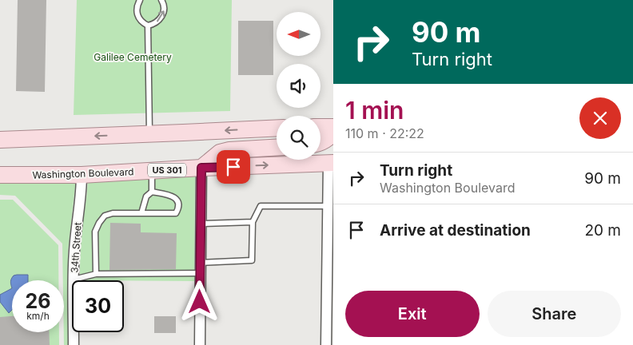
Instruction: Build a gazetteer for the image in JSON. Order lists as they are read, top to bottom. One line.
{"streets":{"main road":["US 301","Washington Boulevard"],"street":["34th Street"]},"crossings":[["Washington Boulevard","34th Street"]],"parks":["Galilee Cemetery"],"north":"left","page":{"turn":["90 m","Turn right"],"heading":["1 min","110 m · 22:22"],"list":[{"name":"Turn right","note":"Washington Boulevard","value":"90 m"},{"name":"Arrive at destination","value":"20 m"}],"speed":"26 km/h","limit":"30","buttons":["Exit","Share"]}}
